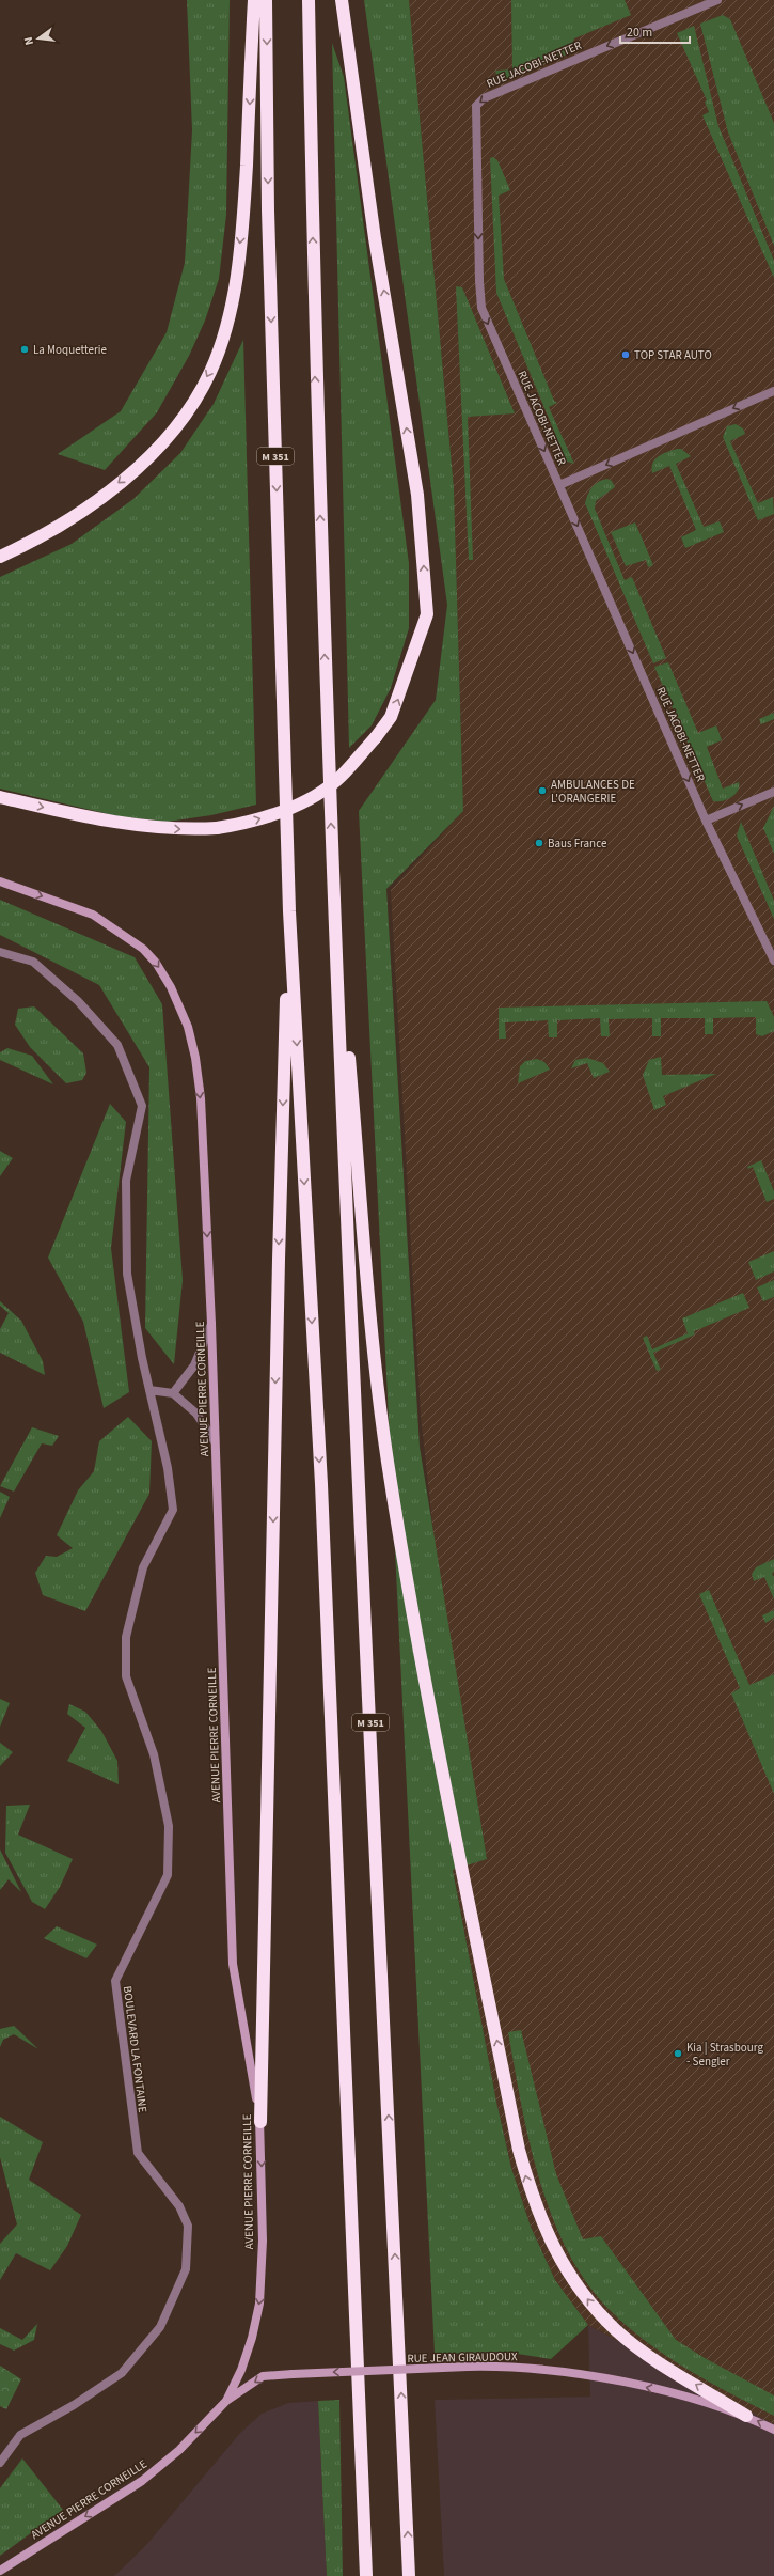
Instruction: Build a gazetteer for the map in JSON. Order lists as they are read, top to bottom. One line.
{"streets":{"highway":["M 351"],"street":["RUE JACOBI-NETTER","AVENUE PIERRE CORNEILLE","BOULEVARD LA FONTAINE","RUE JEAN GIRAUDOUX"]},"crossings":[["AVENUE PIERRE CORNEILLE","RUE JEAN GIRAUDOUX"]],"one_way":["RUE JEAN GIRAUDOUX"],"places":["La Moquetterie","TOP STAR AUTO","AMBULANCES DE L'ORANGERIE","Baus France","Kia | Strasbourg - Sengler"],"scale_bar":"20 m","north":"left"}
